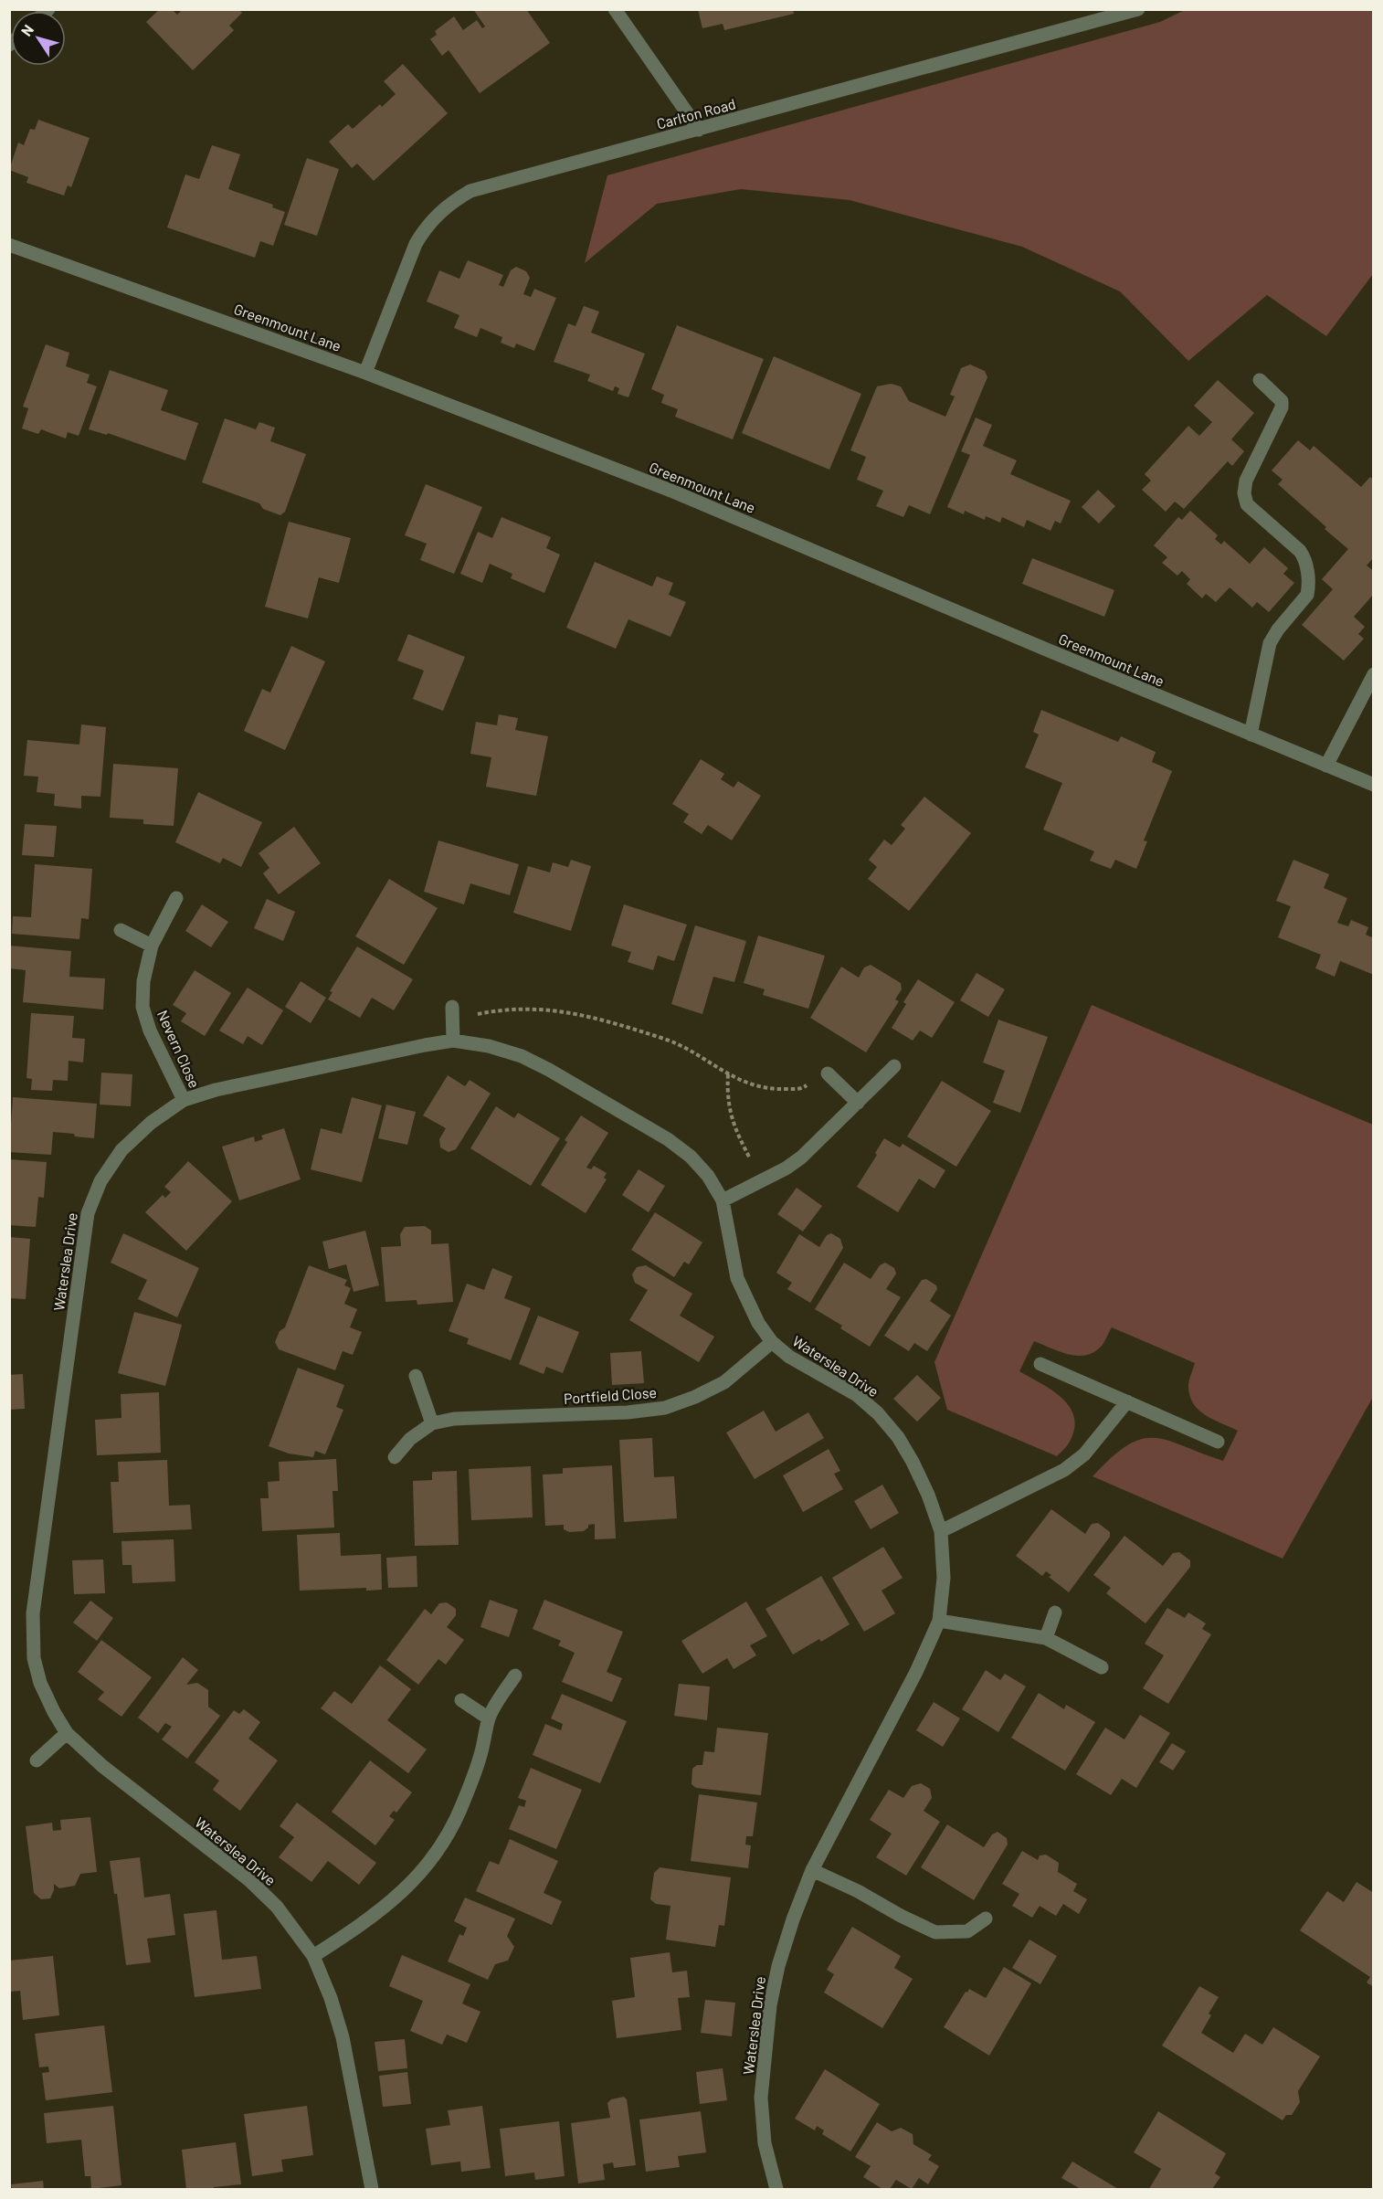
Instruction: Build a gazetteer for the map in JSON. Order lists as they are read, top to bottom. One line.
{"streets":{"street":["Carlton Road","Greenmount Lane","Nevern Close","Waterslea Drive","Portfield Close"]},"crossings":[["Carlton Road","Greenmount Lane"],["Nevern Close","Waterslea Drive"],["Waterslea Drive","Portfield Close"]],"north":"top left"}
